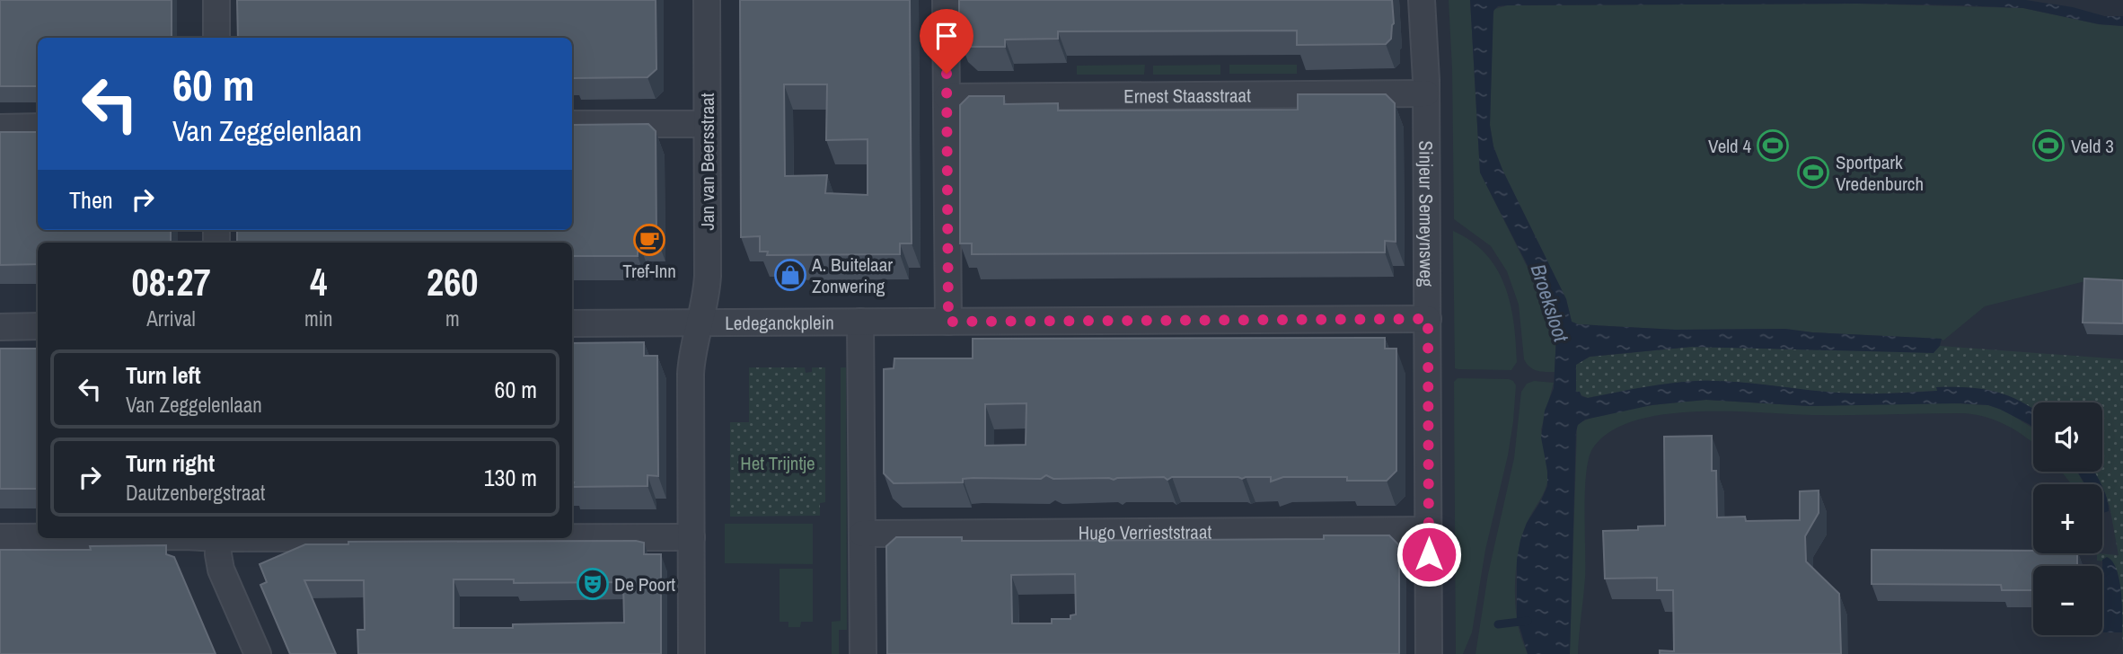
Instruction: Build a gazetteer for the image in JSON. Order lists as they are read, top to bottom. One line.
{"streets":{"street":["Ernest Staasstraat","Jan van Beersstraat","Sinjeur Semeynsweg","Ledeganckplein","Hugo Verrieststraat"]},"crossings":[["Ernest Staasstraat","Sinjeur Semeynsweg"],["Jan van Beersstraat","Ledeganckplein"],["Sinjeur Semeynsweg","Hugo Verrieststraat"],["Ledeganckplein","Hugo Verrieststraat"]],"water":["Broeksloot"],"parks":["Het Trijntje"],"places":{"sports":["Veld 4","Veld 3","Sportpark Vredenburch"],"cafe":["Tref-Inn"],"shop":["A. Buitelaar Zonwering"],"theatre":["De Poort"]},"page":{"turn":["60 m","Van Zeggelenlaan"],"then":"Then","eta":["08:27","Arrival","4","min","260","m"],"list":[{"name":"Turn left","note":"Van Zeggelenlaan","value":"60 m"},{"name":"Turn right","note":"Dautzenbergstraat","value":"130 m"}],"map_buttons":["+","−"]}}
